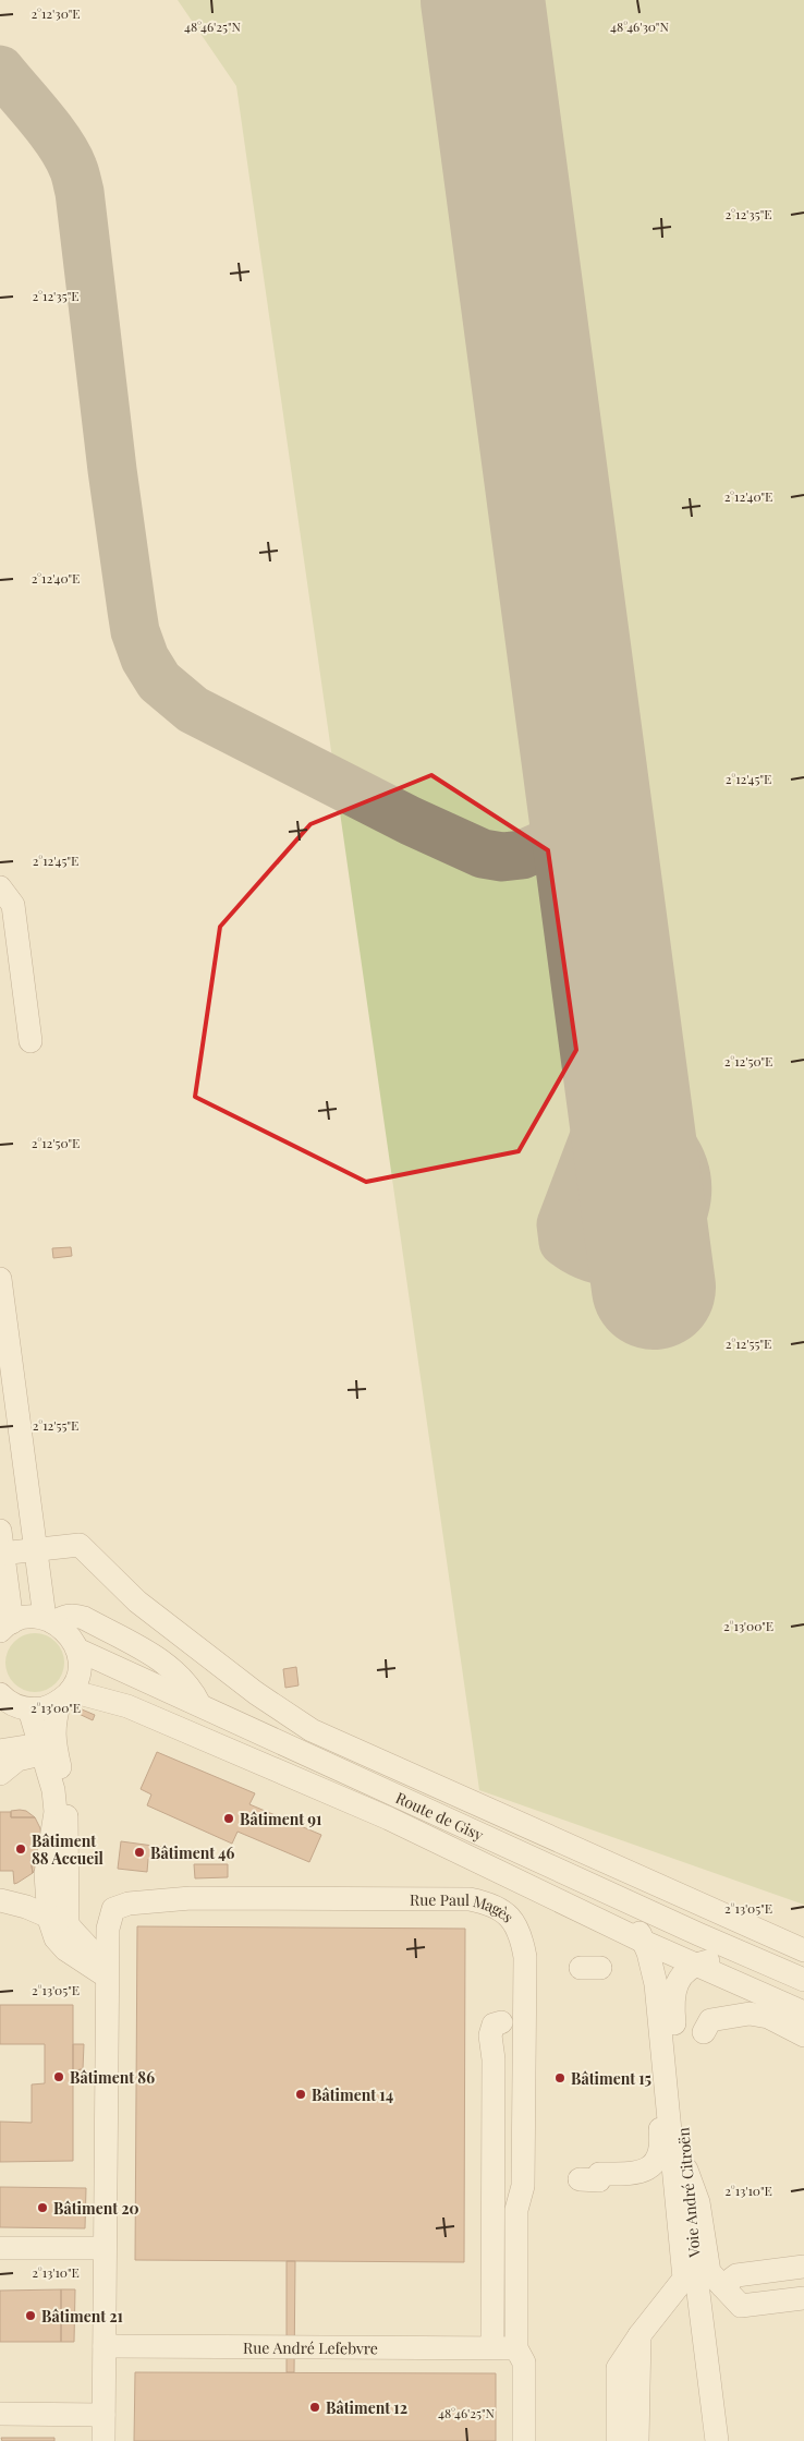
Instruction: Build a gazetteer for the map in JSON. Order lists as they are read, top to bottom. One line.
{"streets":{"street":["Route de Gisy","Rue Paul Magès","Voie André Citroën","Rue André Lefebvre"]},"crossings":[["Route de Gisy","Voie André Citroën"],["Rue Paul Magès","Rue André Lefebvre"]],"places":["Bâtiment 91","Bâtiment 88 Accueil","Bâtiment 46","Bâtiment 86","Bâtiment 15","Bâtiment 14","Bâtiment 20","Bâtiment 21","Bâtiment 12"],"coordinates":["2°12'30\"E","48°46'25\"N","48°46'30\"N","2°12'35\"E","2°12'40\"E","2°12'45\"E","2°12'50\"E","2°12'55\"E","2°13'00\"E","2°13'05\"E","2°13'10\"E"]}
